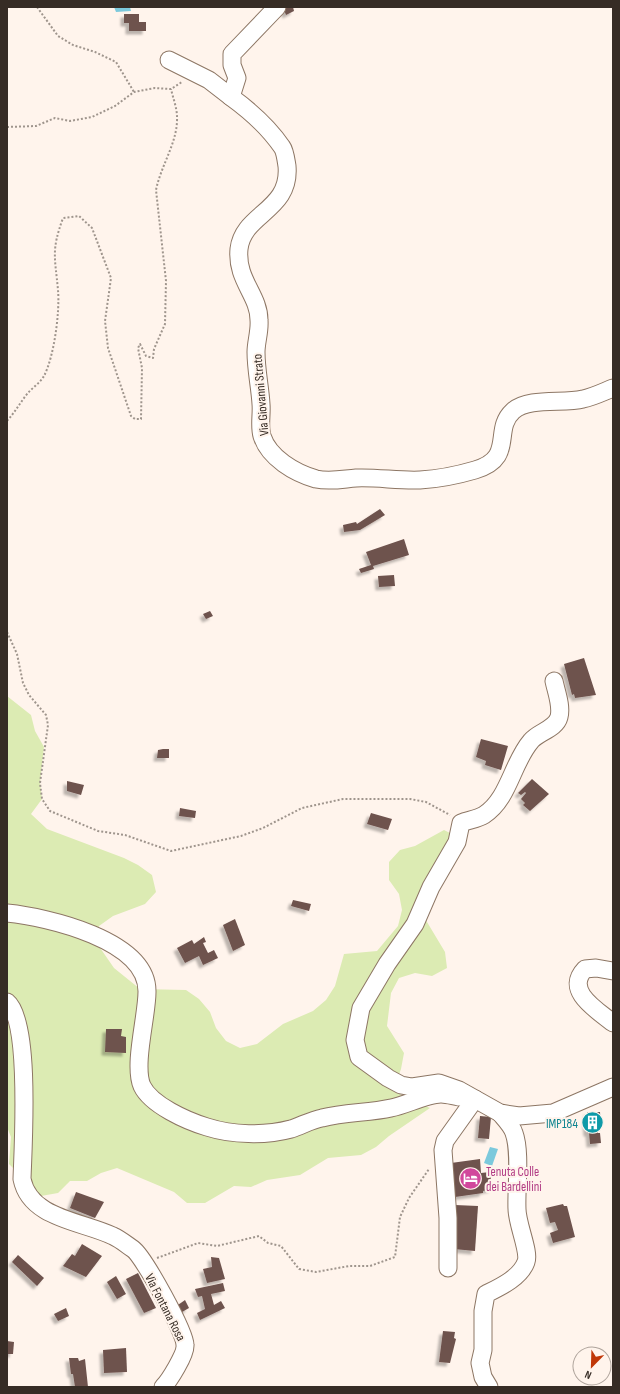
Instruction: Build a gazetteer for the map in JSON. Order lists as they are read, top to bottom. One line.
{"streets":{"street":["Via Giovanni Strato","Via Fontana Rosa"]},"places":{"building":["IMP184"],"hotel":["Tenuta Colle dei Bardellini"]},"north":"bottom left"}
